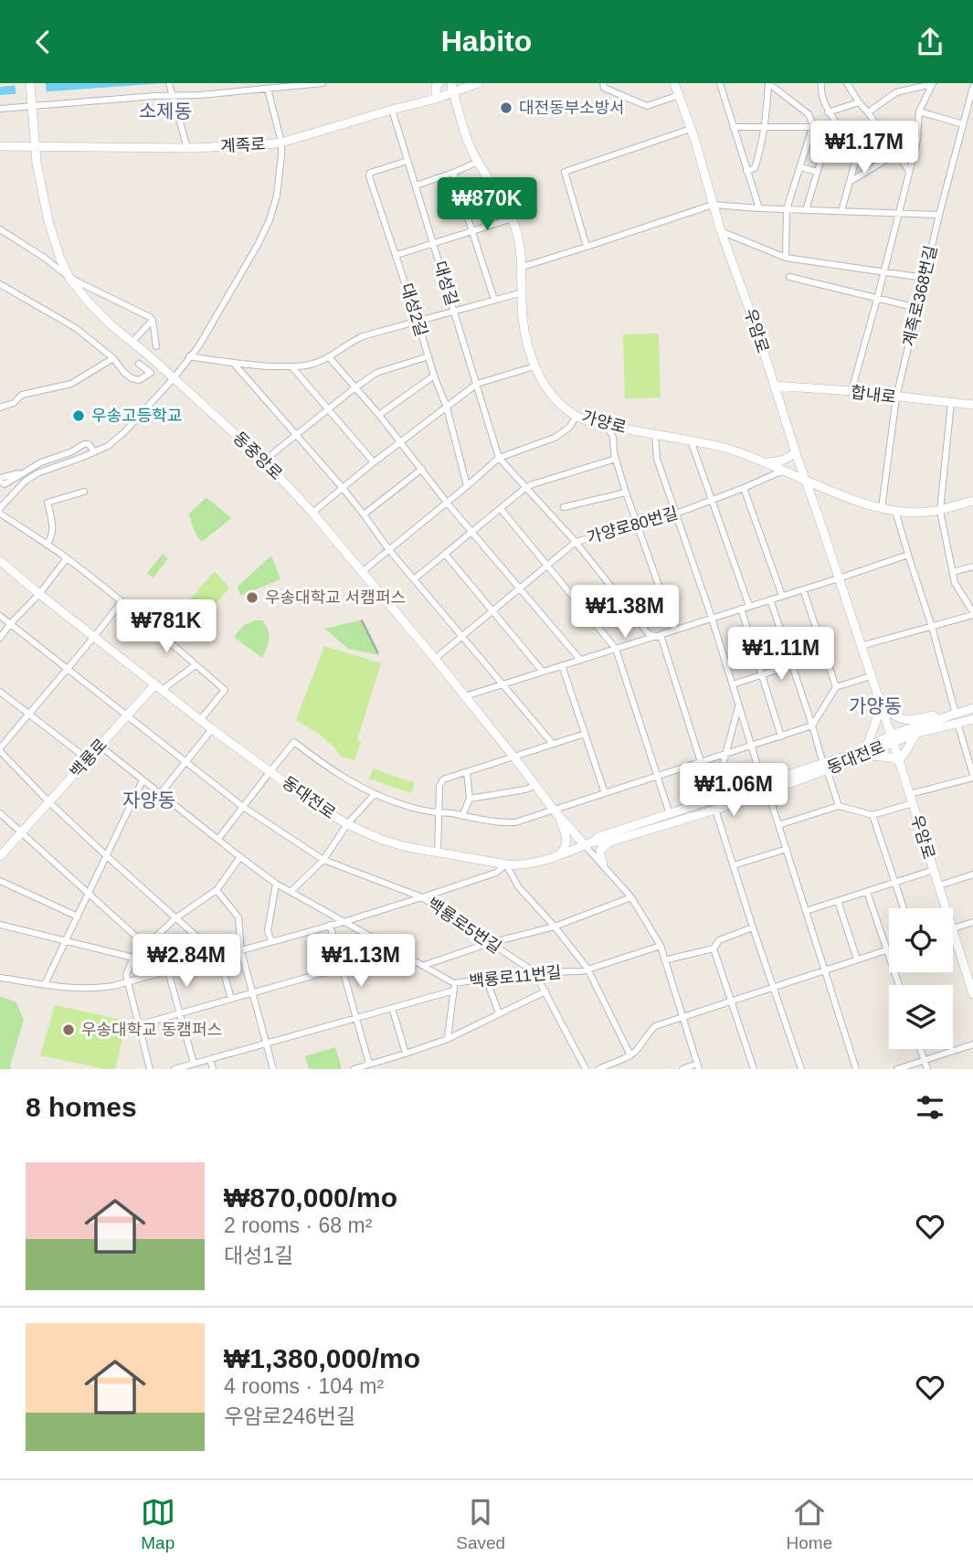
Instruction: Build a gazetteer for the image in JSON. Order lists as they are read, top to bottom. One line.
{"streets":{"main road":["계족로","우암로","합내로","가양로","동중앙로","동대전로","백룡로"],"street":["대성길","계족로368번길","대성2길","가양로80번길","백룡로5번길","백룡로11번길"]},"crossings":[["계족로","대성길"],["계족로","가양로"],["계족로","동중앙로"],["대성길","대성2길"],["계족로368번길","합내로"],["계족로368번길","가양로"],["우암로","합내로"],["우암로","가양로"],["우암로","동대전로"],["가양로","가양로80번길"],["동중앙로","가양로80번길"],["동중앙로","동대전로"],["동대전로","백룡로"],["동대전로","백룡로5번길"],["백룡로","백룡로5번길"],["백룡로","백룡로11번길"],["백룡로5번길","백룡로11번길"]],"districts":["소제동","가양동","자양동"],"places":["대전동부소방서","우송고등학교","우송대학교 서캠퍼스","우송대학교 동캠퍼스"],"page":{"header":"Habito","price":["₩1.17M","₩870K","₩1.38M","₩781K","₩1.11M","₩1.06M","₩2.84M","₩1.13M"],"heading":"8 homes","list":[{"name":"₩870,000/mo","note":"2 rooms · 68 m² · 대성1길"},{"name":"₩1,380,000/mo","note":"4 rooms · 104 m² · 우암로246번길"}],"tabs":["Map","Saved","Home"]}}
